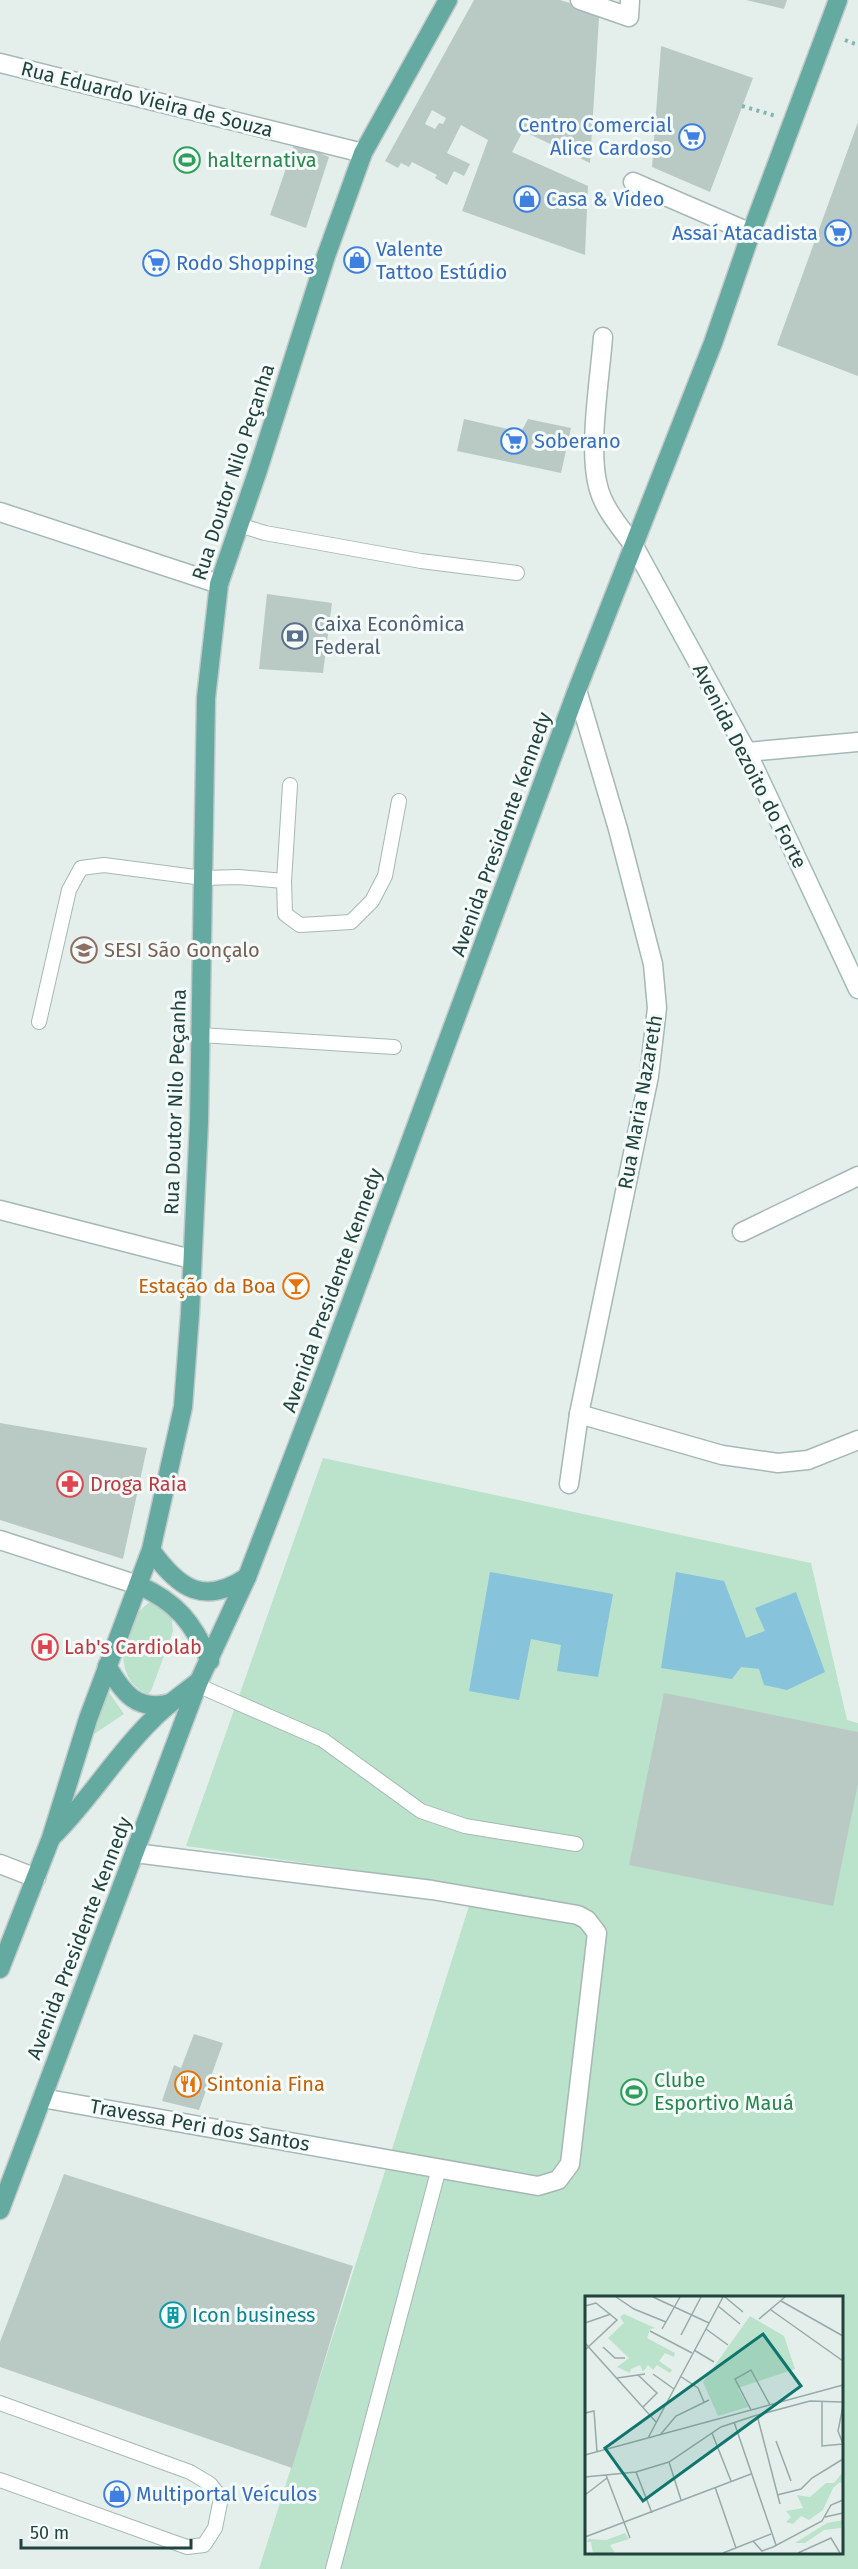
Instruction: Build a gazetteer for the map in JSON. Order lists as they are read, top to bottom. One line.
{"streets":{"main road":["Rua Doutor Nilo Peçanha","Avenida Presidente Kennedy"],"street":["Rua Eduardo Vieira de Souza","Avenida Dezoito do Forte","Rua Maria Nazareth","Travessa Peri dos Santos"]},"crossings":[["Rua Eduardo Vieira de Souza","Rua Doutor Nilo Peçanha"],["Rua Doutor Nilo Peçanha","Avenida Presidente Kennedy"],["Avenida Dezoito do Forte","Avenida Presidente Kennedy"],["Avenida Presidente Kennedy","Rua Maria Nazareth"],["Avenida Presidente Kennedy","Travessa Peri dos Santos"]],"places":{"supermarket":["Centro Comercial Alice Cardoso","Assaí Atacadista","Rodo Shopping","Soberano"],"sports":["halternativa","Clube Esportivo Mauá"],"shop":["Casa & Vídeo","Valente Tattoo Estúdio","Multiportal Veículos"],"bank":["Caixa Econômica Federal"],"school or university":["SESI São Gonçalo"],"bar":["Estação da Boa"],"pharmacy":["Droga Raia"],"hospital":["Lab's Cardiolab"],"restaurant":["Sintonia Fina"],"building":["Icon business"]},"scale_bar":"50 m"}
